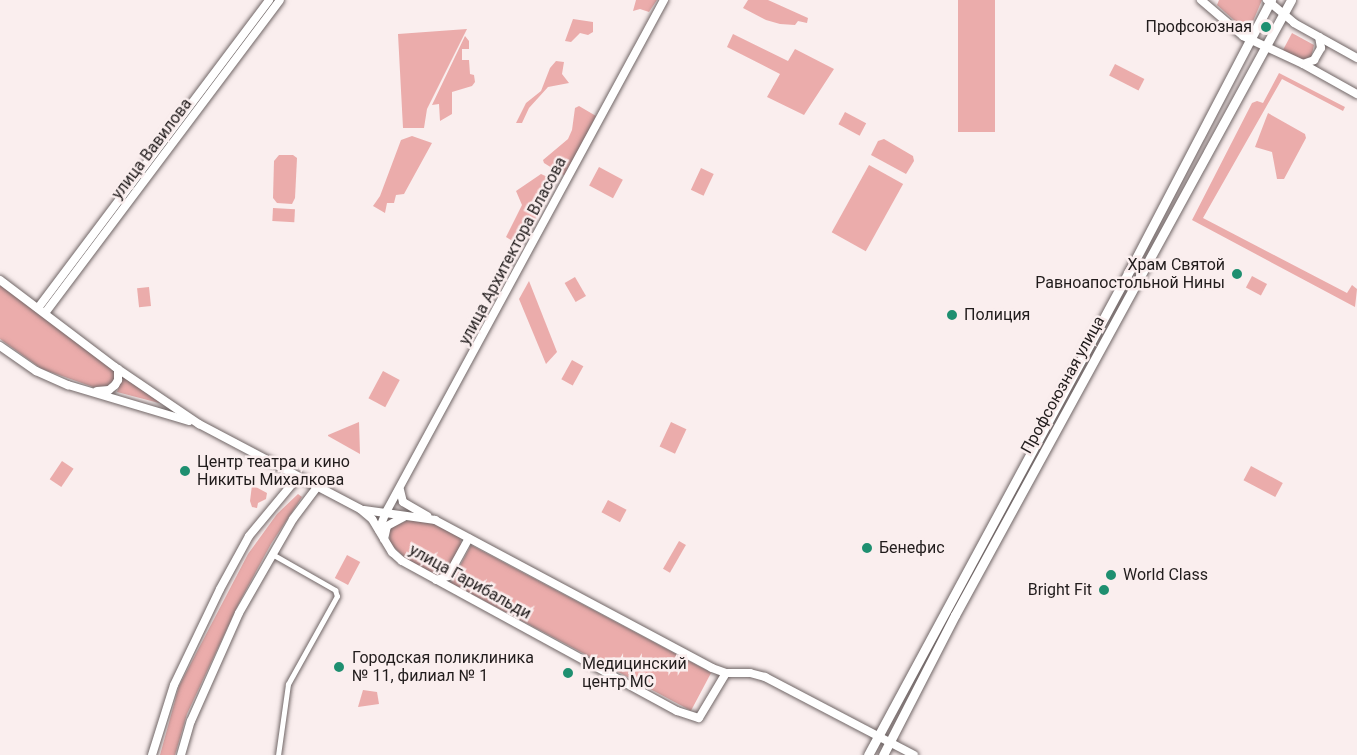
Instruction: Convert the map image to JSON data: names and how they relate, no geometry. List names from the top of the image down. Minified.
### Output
{"streets":{"main road":["Профсоюзная улица"],"street":["улица Вавилова","улица Архитектора Власова","улица Гарибальди"]},"crossings":[["улица Вавилова","улица Гарибальди"],["улица Архитектора Власова","улица Гарибальди"],["Профсоюзная улица","улица Гарибальди"]],"places":["Профсоюзная","Храм Святой Равноапостольной Нины","Полиция","Центр театра и кино Никиты Михалкова","Бенефис","World Class","Bright Fit","Городская поликлиника № 11, филиал № 1","Медицинский центр МС"]}
